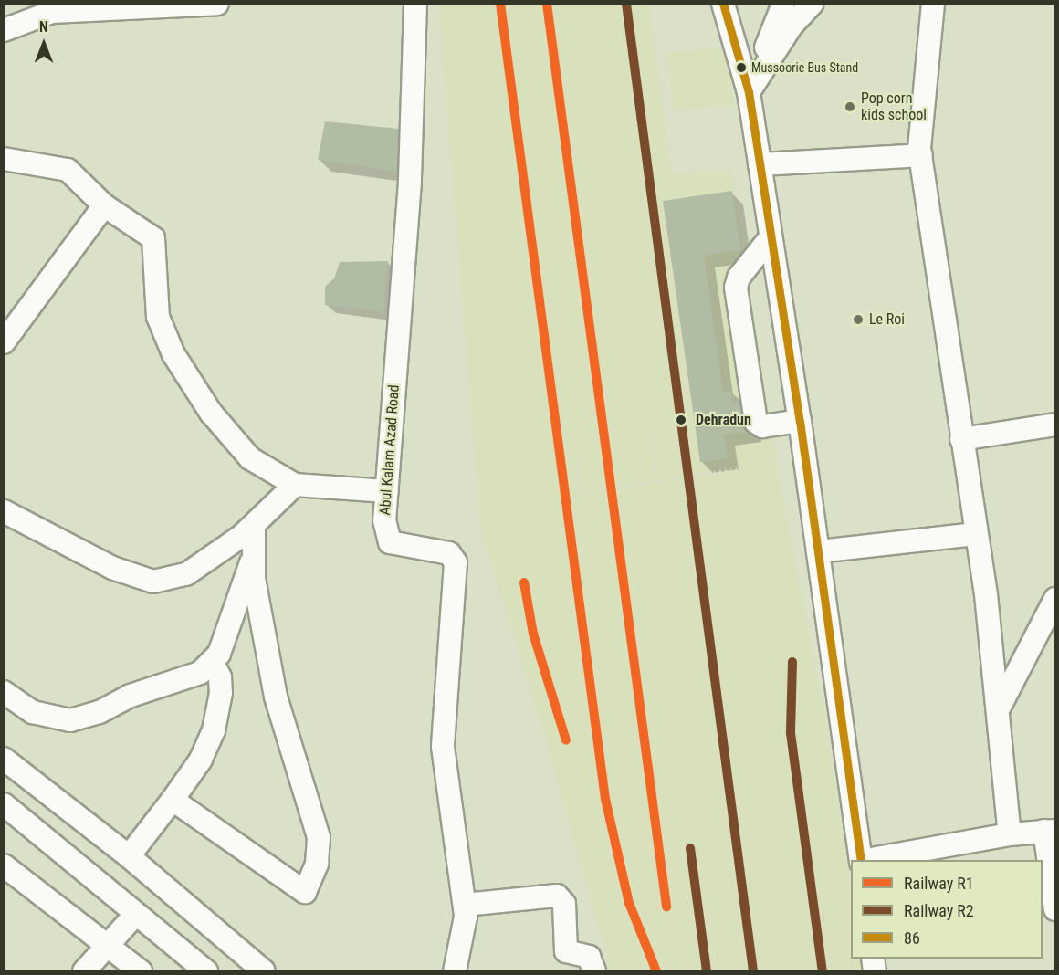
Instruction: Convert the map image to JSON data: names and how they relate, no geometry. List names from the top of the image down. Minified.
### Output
{"streets":{"street":["Abul Kalam Azad Road"]},"places":["Mussoorie Bus Stand","Pop corn kids school","Le Roi","Dehradun"],"lines":["rail line R1","rail line R2","transit line 86"],"legend":["Railway R1","Railway R2","86"],"north":"top"}
